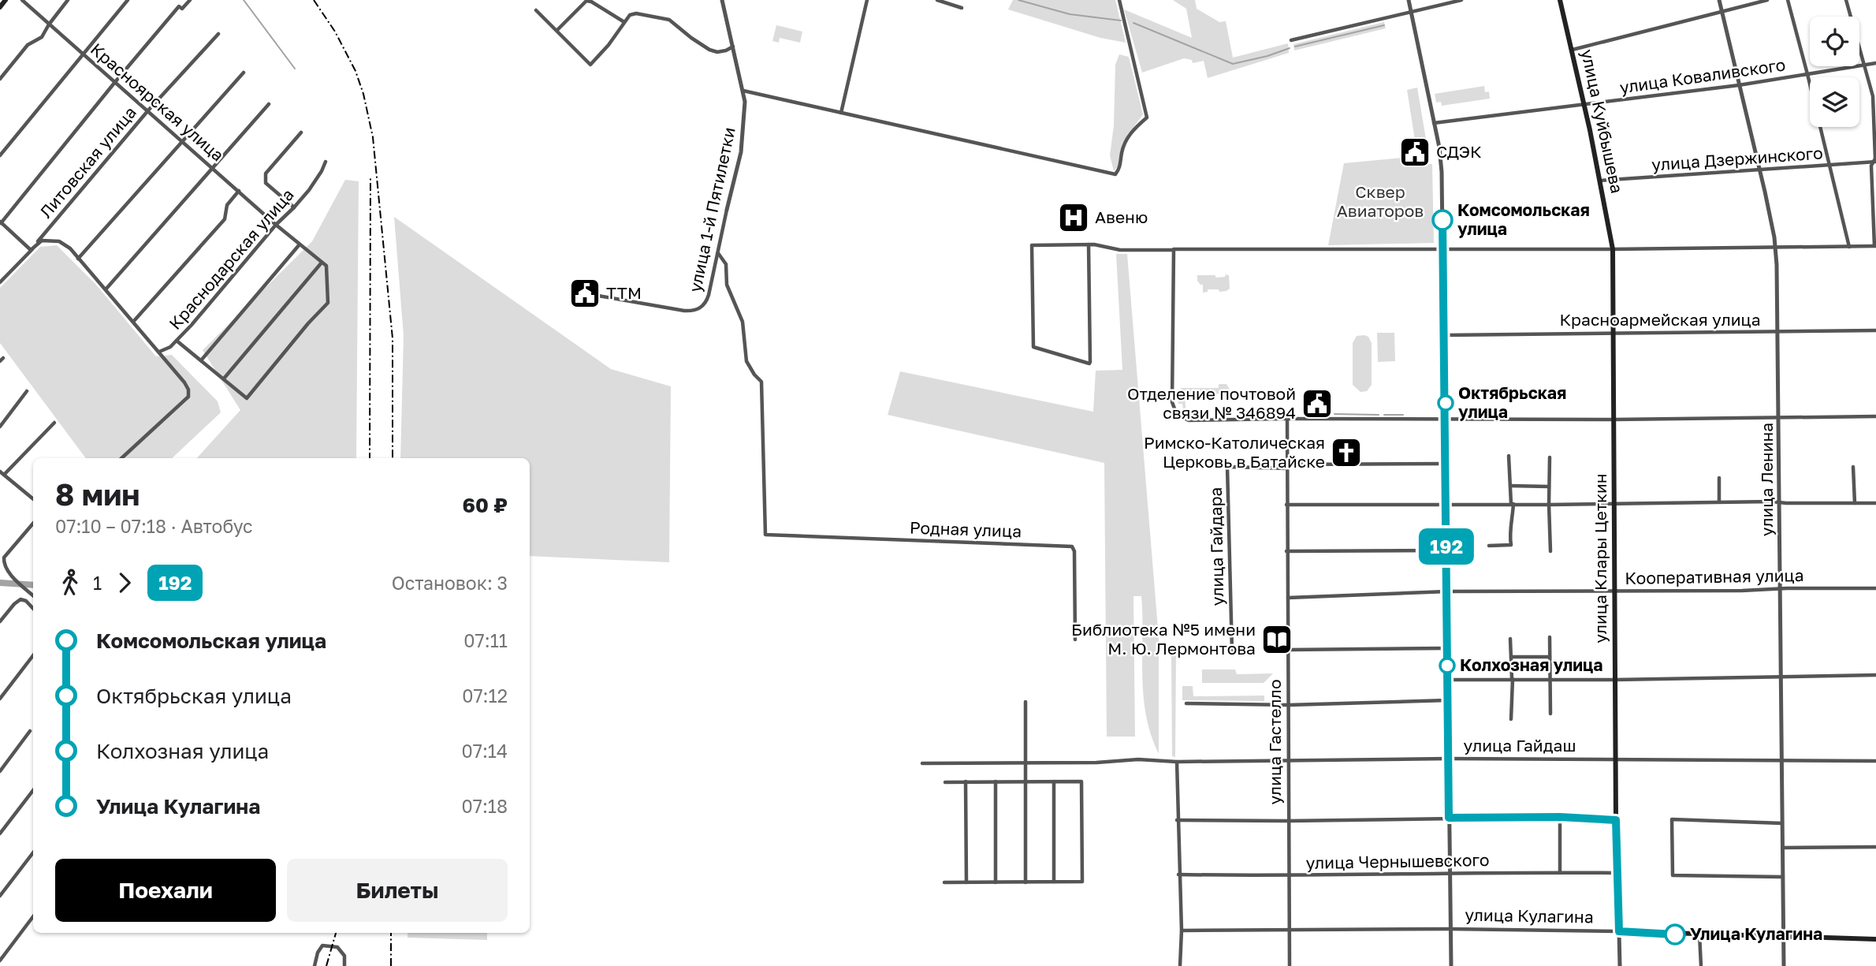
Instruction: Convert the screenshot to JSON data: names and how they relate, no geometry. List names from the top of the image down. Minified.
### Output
{"streets":{"main road":["улица Куйбышева","улица Клары Цеткин","улица Кулагина"],"street":["улица Коваливского","Красноярская улица","улица Дзержинского","Литовская улица","улица 1-й Пятилетки","Краснодарская улица","Красноармейская улица","улица Ленина","Родная улица","улица Гайдара","Кооперативная улица","улица Гастелло","улица Гайдаш","улица Чернышевского"]},"crossings":[["улица Коваливского","улица Куйбышева"],["улица Коваливского","улица Ленина"],["Красноярская улица","Литовская улица"],["Красноярская улица","Краснодарская улица"],["улица Куйбышева","улица Дзержинского"],["улица Куйбышева","улица Клары Цеткин"],["улица Дзержинского","улица Ленина"],["улица 1-й Пятилетки","Родная улица"],["Красноармейская улица","улица Ленина"],["Красноармейская улица","улица Клары Цеткин"],["улица Ленина","Кооперативная улица"],["улица Ленина","улица Гайдаш"],["улица Ленина","улица Кулагина"],["улица Гайдара","улица Гастелло"],["улица Клары Цеткин","Кооперативная улица"],["улица Клары Цеткин","улица Гайдаш"],["улица Клары Цеткин","улица Чернышевского"],["улица Клары Цеткин","улица Кулагина"],["Кооперативная улица","улица Гастелло"],["улица Гастелло","улица Гайдаш"],["улица Гастелло","улица Чернышевского"],["улица Гастелло","улица Кулагина"]],"parks":["Сквер Авиаторов"],"places":{"public building":["СДЭК","ТТМ","Отделение почтовой связи № 346894"],"hospital":["Авеню"],"other":["Комсомольская улица","Октябрьская улица","Колхозная улица","Улица Кулагина"],"church":["Римско-Католическая Церковь в Батайске"],"library":["Библиотека №5 имени М. Ю. Лермонтова"]},"lines":["bus line 192"],"page":{"on_map":"192","heading":["8 мин","07:10 – 07:18 · Автобус","60 ₽"],"legs":["1","192","Остановок: 3"],"list":[{"name":"Комсомольская улица","value":"07:11"},{"name":"Октябрьская улица","value":"07:12"},{"name":"Колхозная улица","value":"07:14"},{"name":"Улица Кулагина","value":"07:18"}],"buttons":["Поехали","Билеты"]}}
